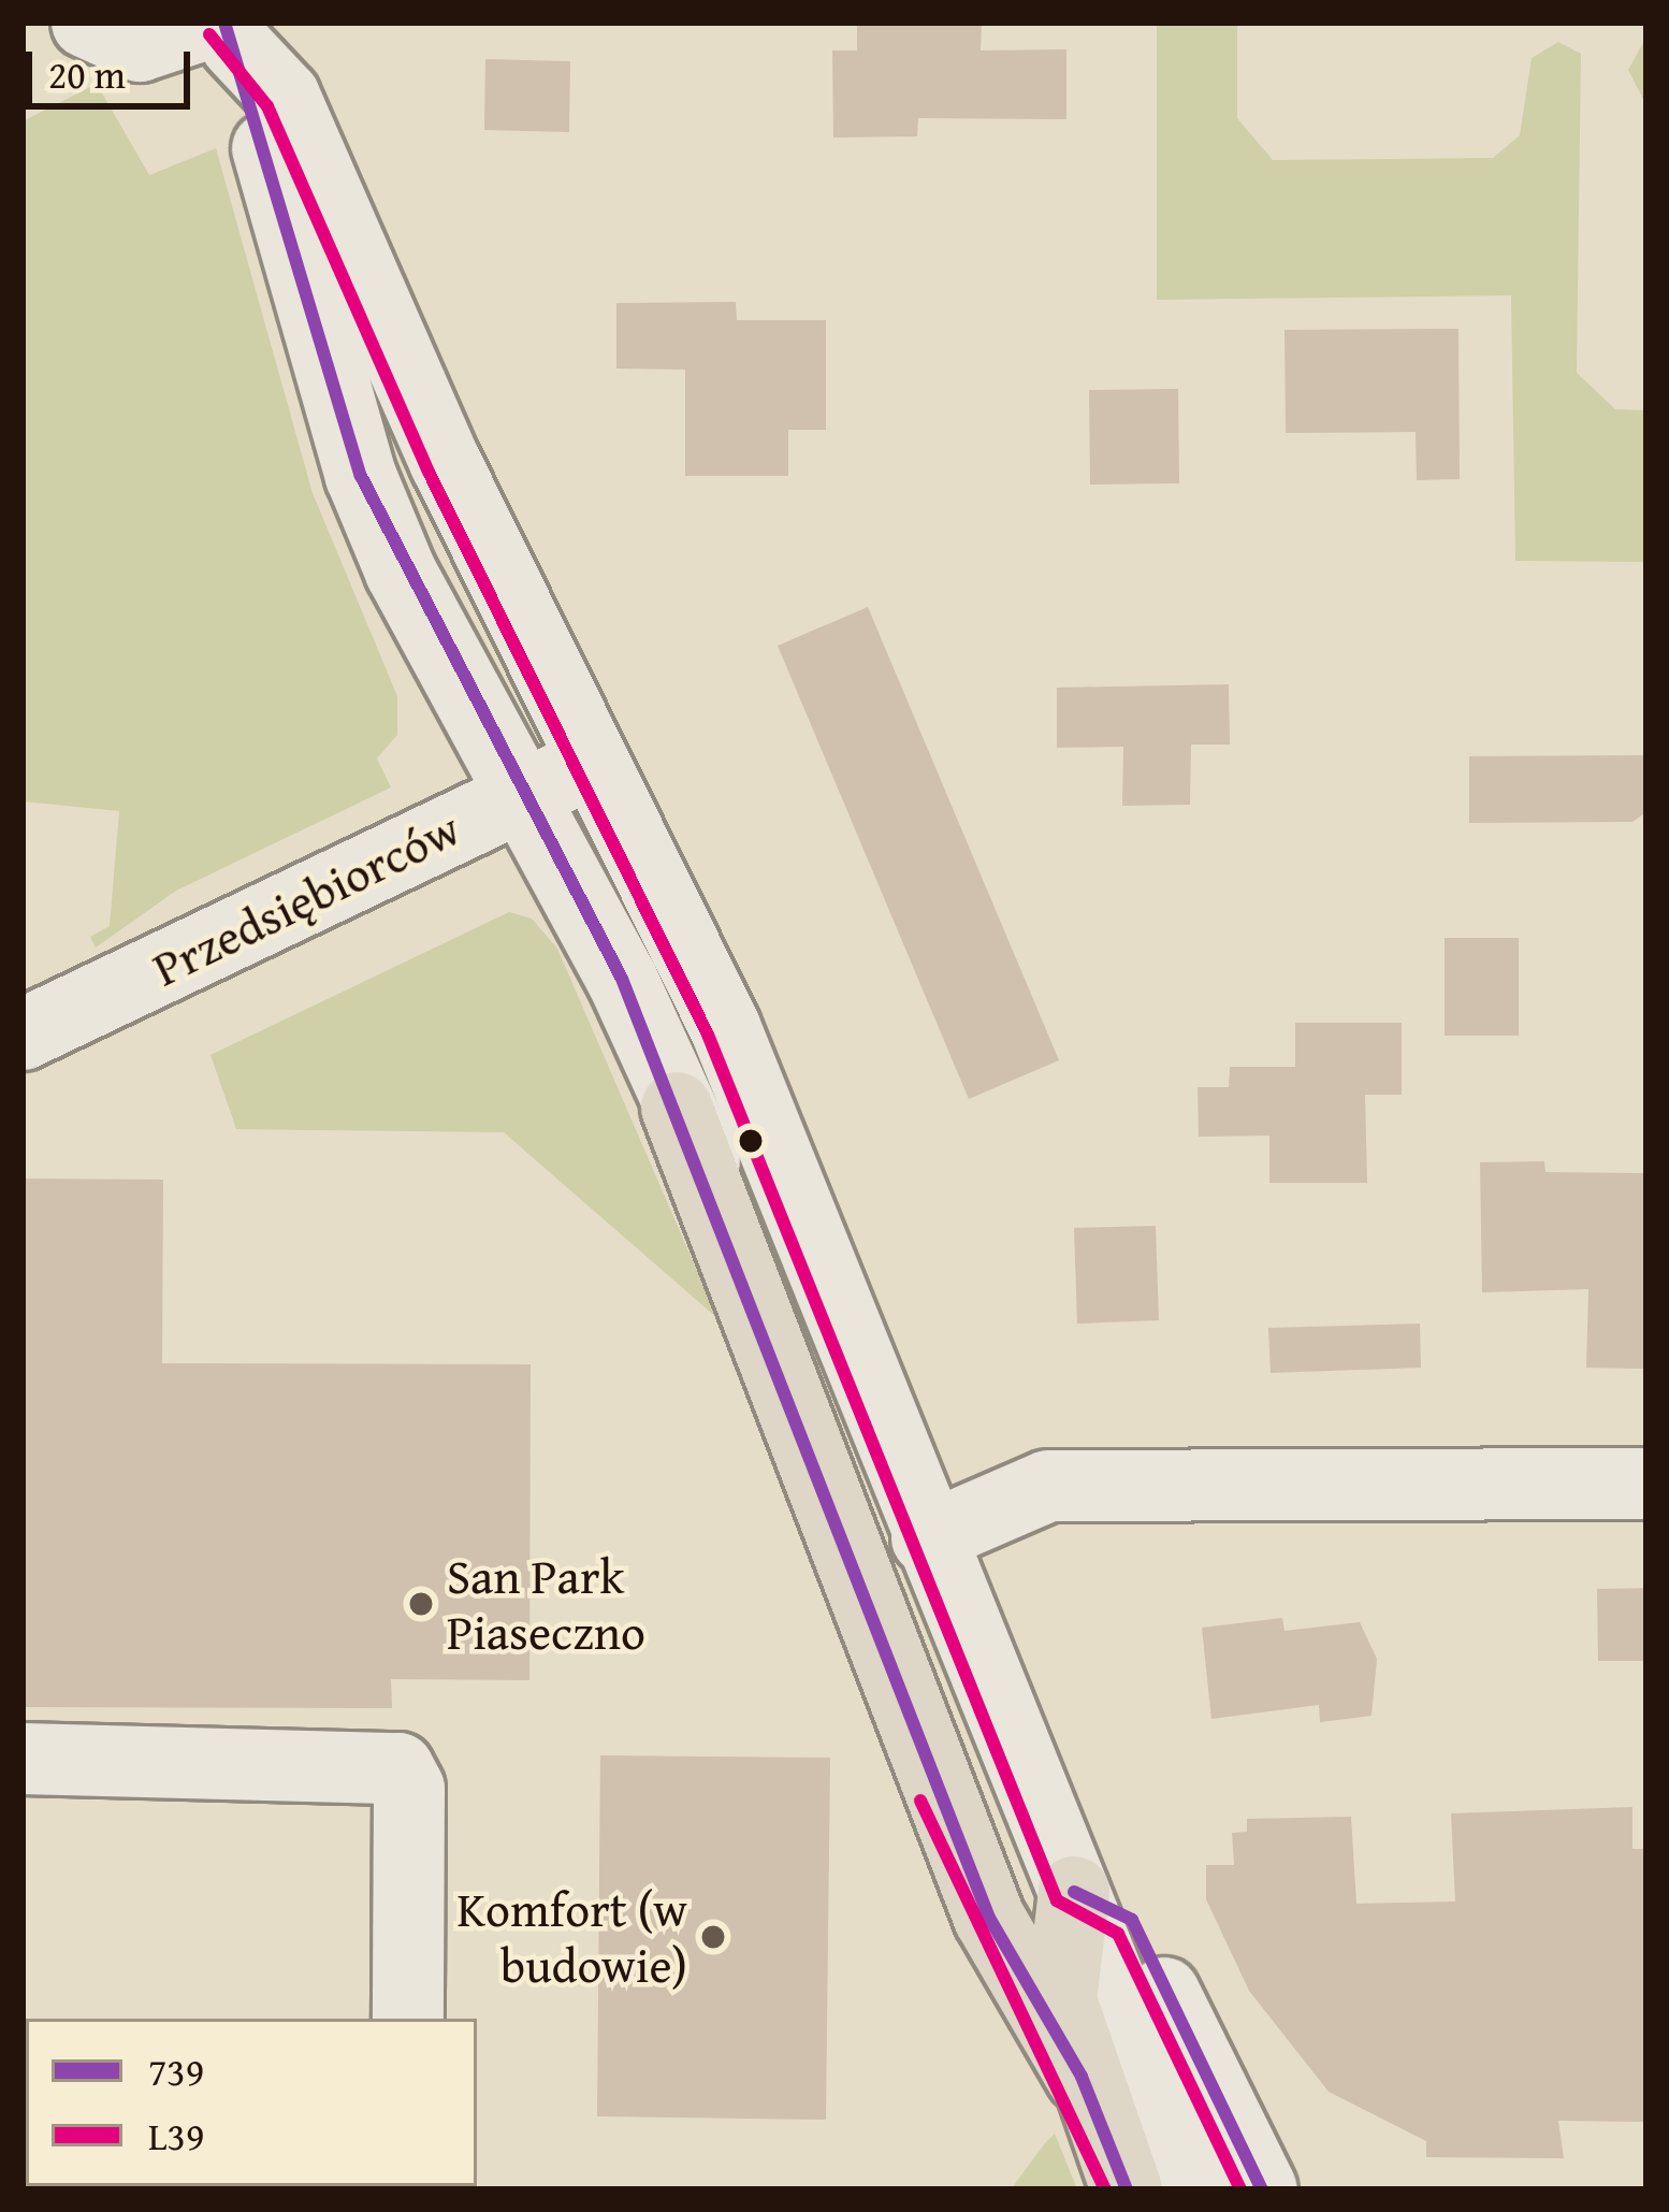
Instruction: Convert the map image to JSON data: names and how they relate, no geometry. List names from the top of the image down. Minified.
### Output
{"streets":{"street":["Przedsiębiorców"]},"places":["San Park Piaseczno","Komfort (w budowie)"],"lines":["transit line 739","transit line L39"],"legend":["739","L39"],"scale_bar":"20 m"}
